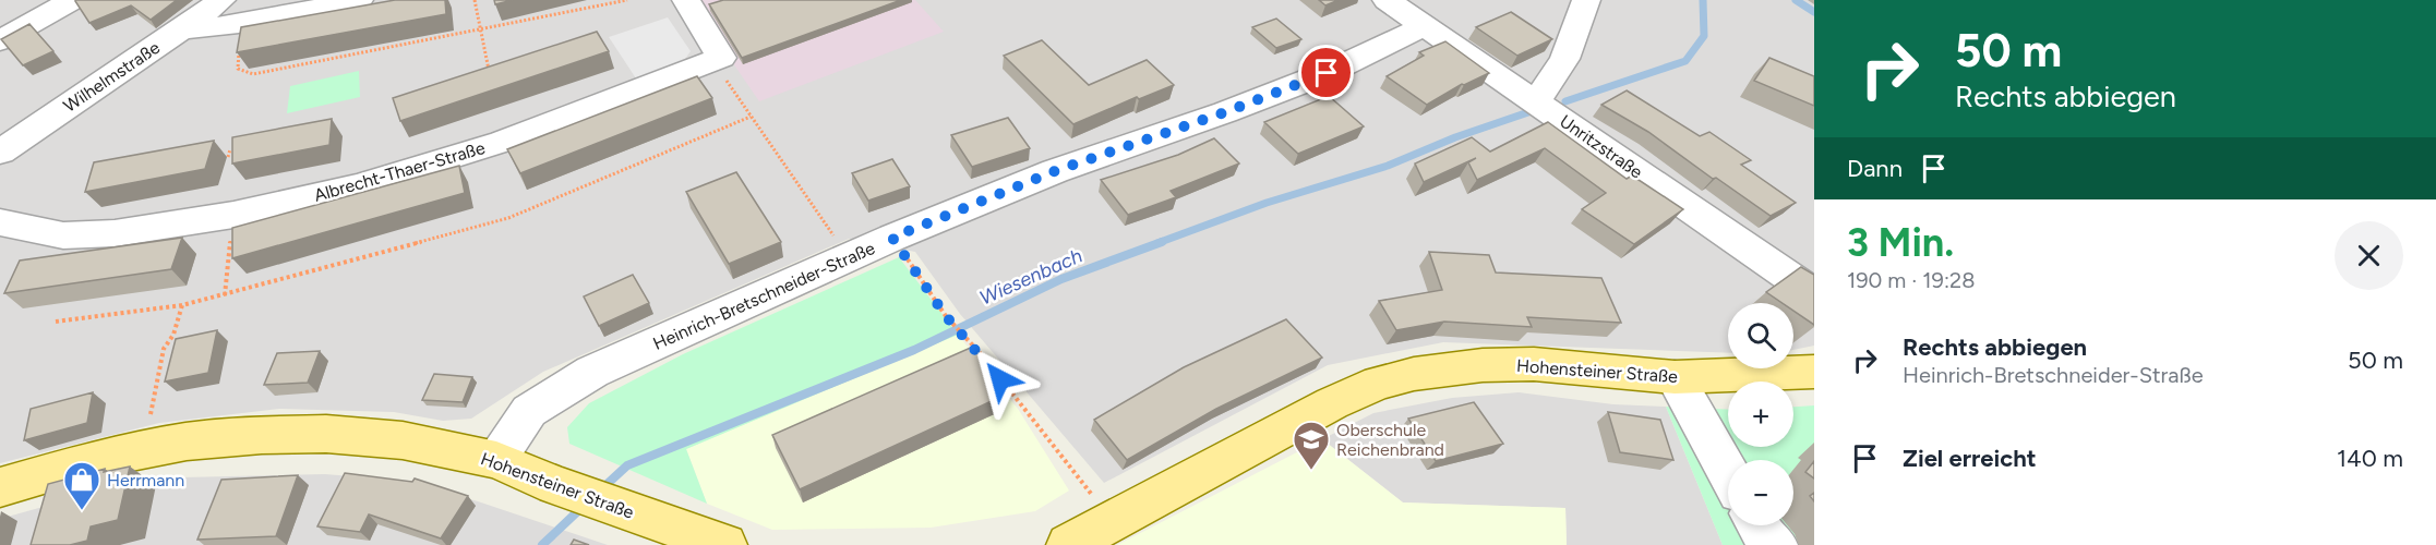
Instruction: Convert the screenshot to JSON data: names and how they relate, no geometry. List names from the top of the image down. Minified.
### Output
{"streets":{"main road":["Hohensteiner Straße"],"street":["Wilhelmstraße","Unritzstraße","Albrecht-Thaer-Straße","Heinrich-Bretschneider-Straße"]},"crossings":[["Unritzstraße","Heinrich-Bretschneider-Straße"],["Heinrich-Bretschneider-Straße","Hohensteiner Straße"]],"water":["Wiesenbach"],"places":{"school or university":["Oberschule Reichenbrand"],"shop":["Herrmann"]},"page":{"turn":["50 m","Rechts abbiegen"],"then":"Dann","heading":["3 Min.","190 m · 19:28"],"map_buttons":["+","−"],"list":[{"name":"Rechts abbiegen","note":"Heinrich-Bretschneider-Straße","value":"50 m"},{"name":"Ziel erreicht","value":"140 m"}]}}
